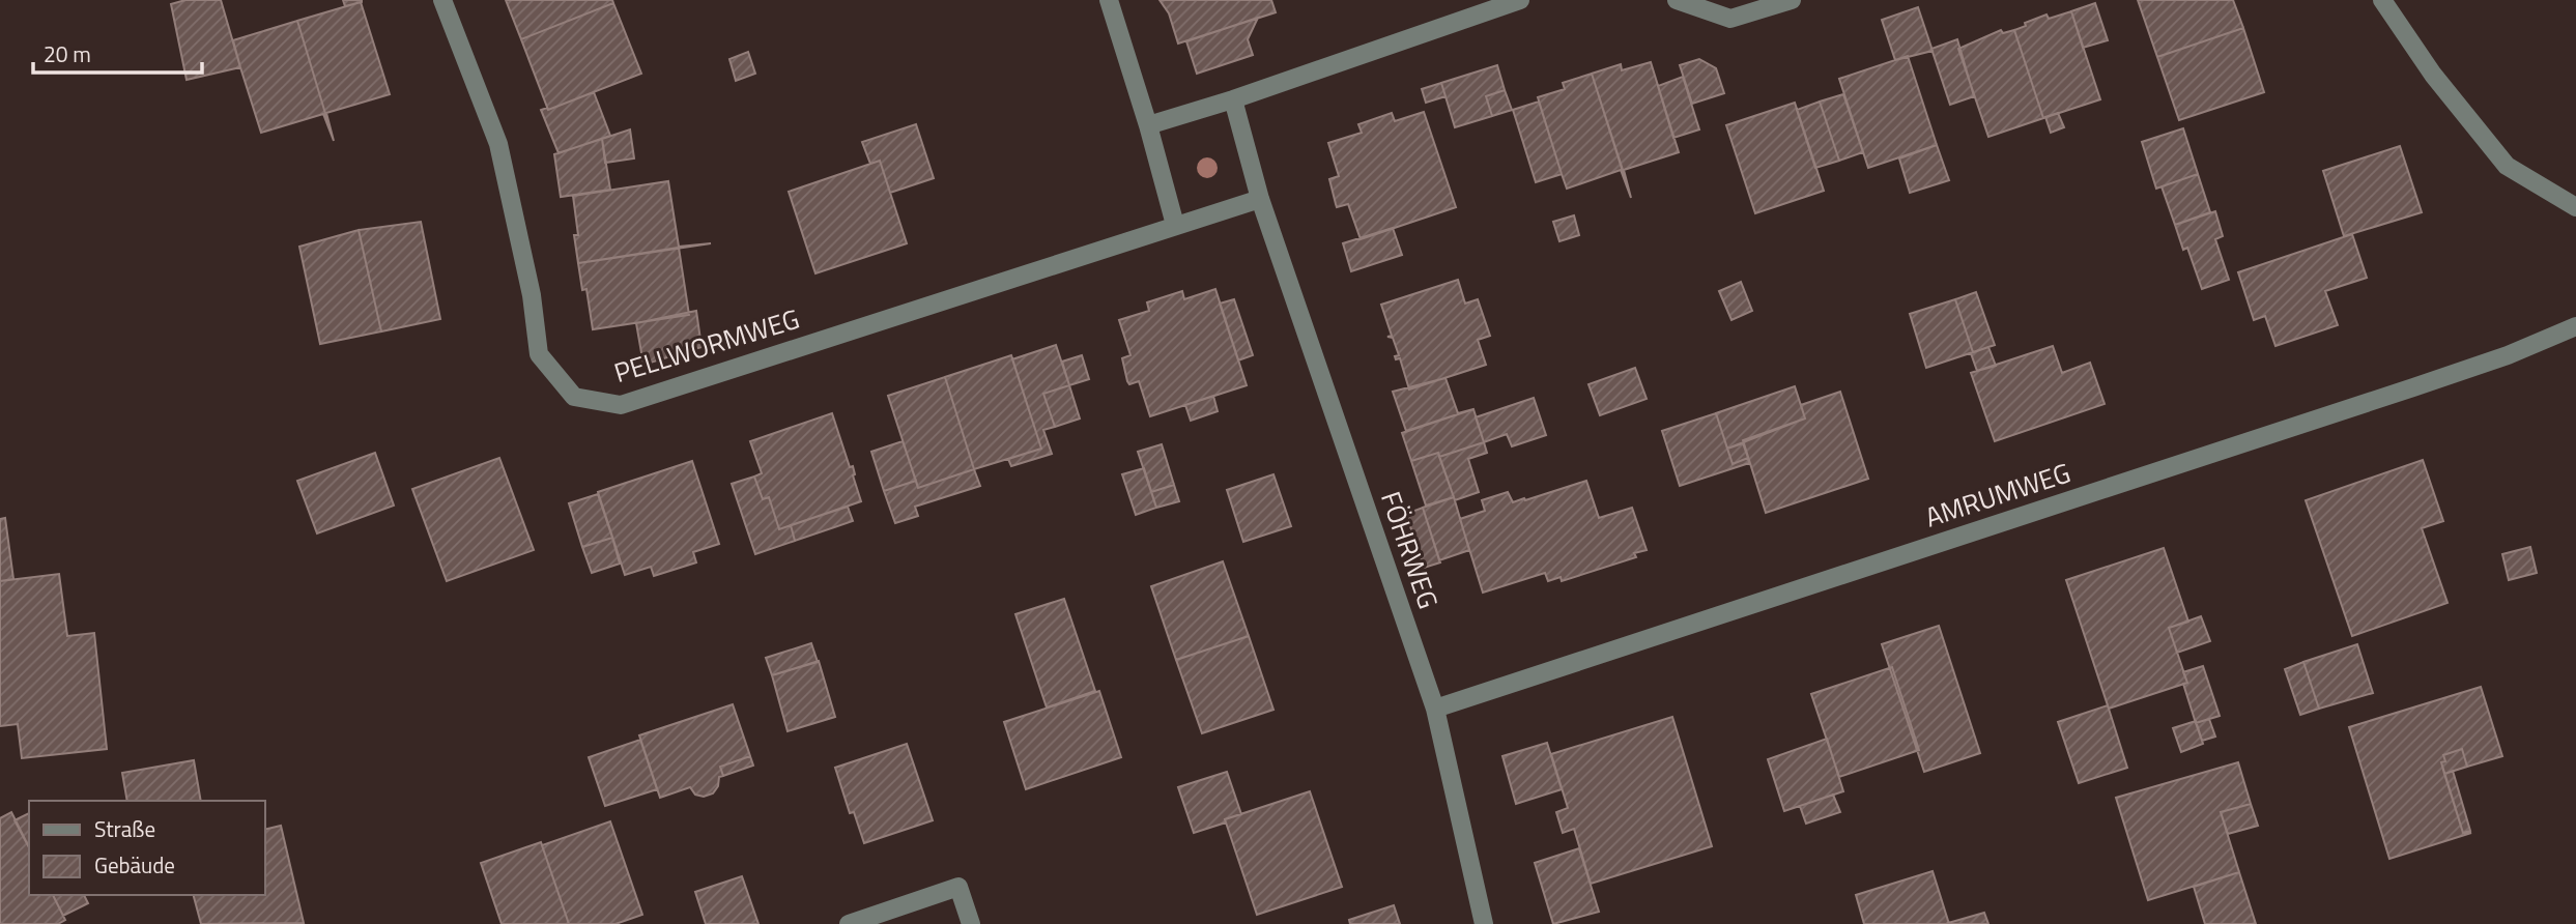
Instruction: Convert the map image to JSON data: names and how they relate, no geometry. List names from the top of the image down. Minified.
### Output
{"streets":{"street":["PELLWORMWEG","AMRUMWEG","FÖHRWEG"]},"crossings":[["PELLWORMWEG","FÖHRWEG"],["AMRUMWEG","FÖHRWEG"]],"legend":["Straße","Gebäude"],"scale_bar":"20 m"}
